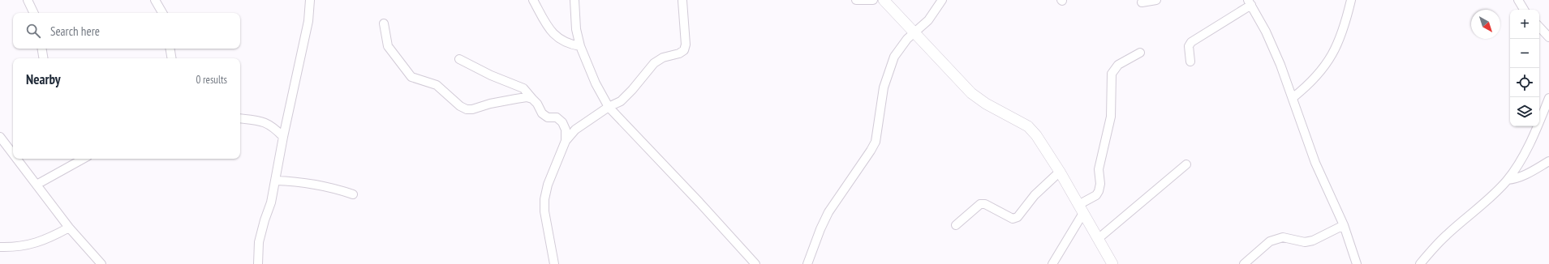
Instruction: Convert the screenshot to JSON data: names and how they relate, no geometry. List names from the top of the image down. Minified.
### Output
{"north":"bottom right","page":{"map_buttons":["+","−"],"search":"Search here","heading":["Nearby","0 results"]}}
